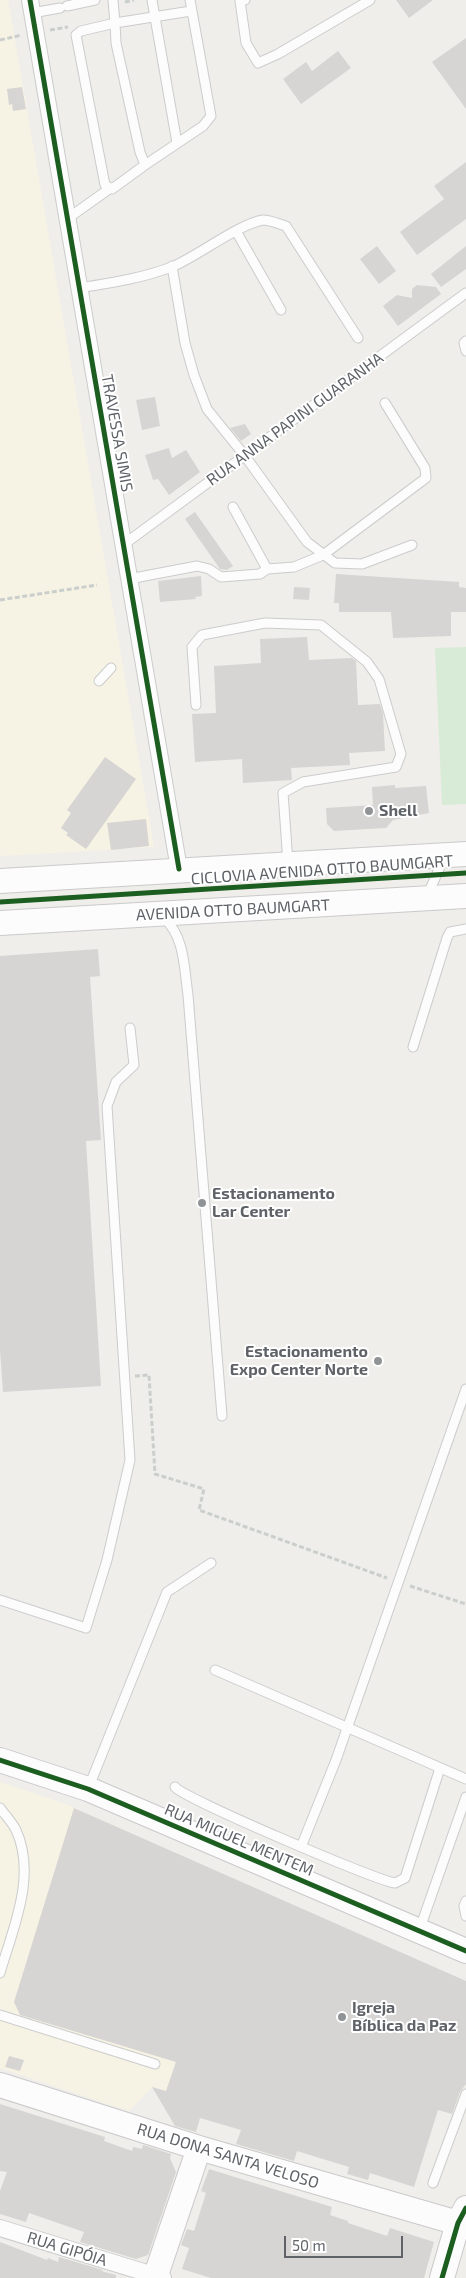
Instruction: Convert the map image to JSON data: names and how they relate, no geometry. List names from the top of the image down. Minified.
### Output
{"streets":{"street":["TRAVESSA SIMIS","AVENIDA OTTO BAUMGART","RUA MIGUEL MENTEM","RUA DONA SANTA VELOSO","RUA GIPÓIA"],"lane":["RUA ANNA PAPINI GUARANHA"],"cycle path":["CICLOVIA AVENIDA OTTO BAUMGART"]},"crossings":[["RUA ANNA PAPINI GUARANHA","TRAVESSA SIMIS"]],"places":["Shell","Estacionamento Lar Center","Estacionamento Expo Center Norte","Igreja Bíblica da Paz"],"scale_bar":"50 m"}
